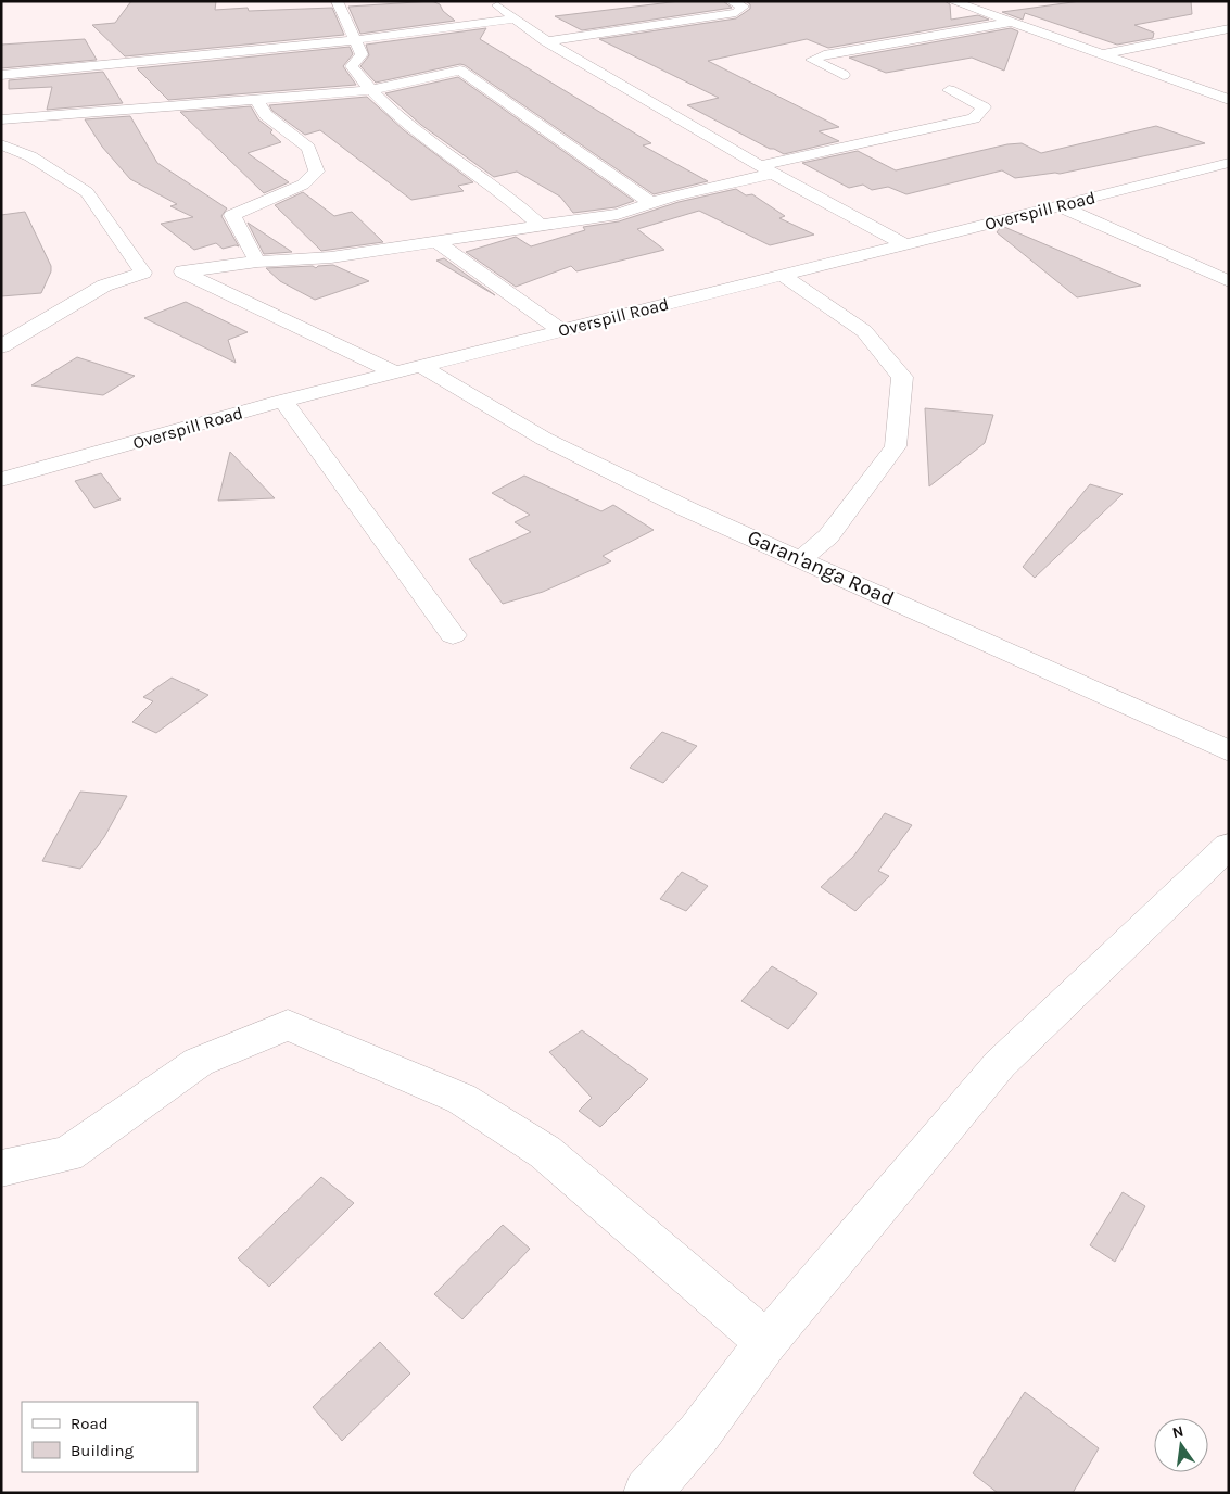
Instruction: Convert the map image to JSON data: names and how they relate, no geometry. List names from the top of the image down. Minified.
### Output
{"streets":{"street":["Overspill Road","Garan'anga Road"]},"crossings":[["Overspill Road","Garan'anga Road"]],"legend":["Road","Building"],"north":"top"}
